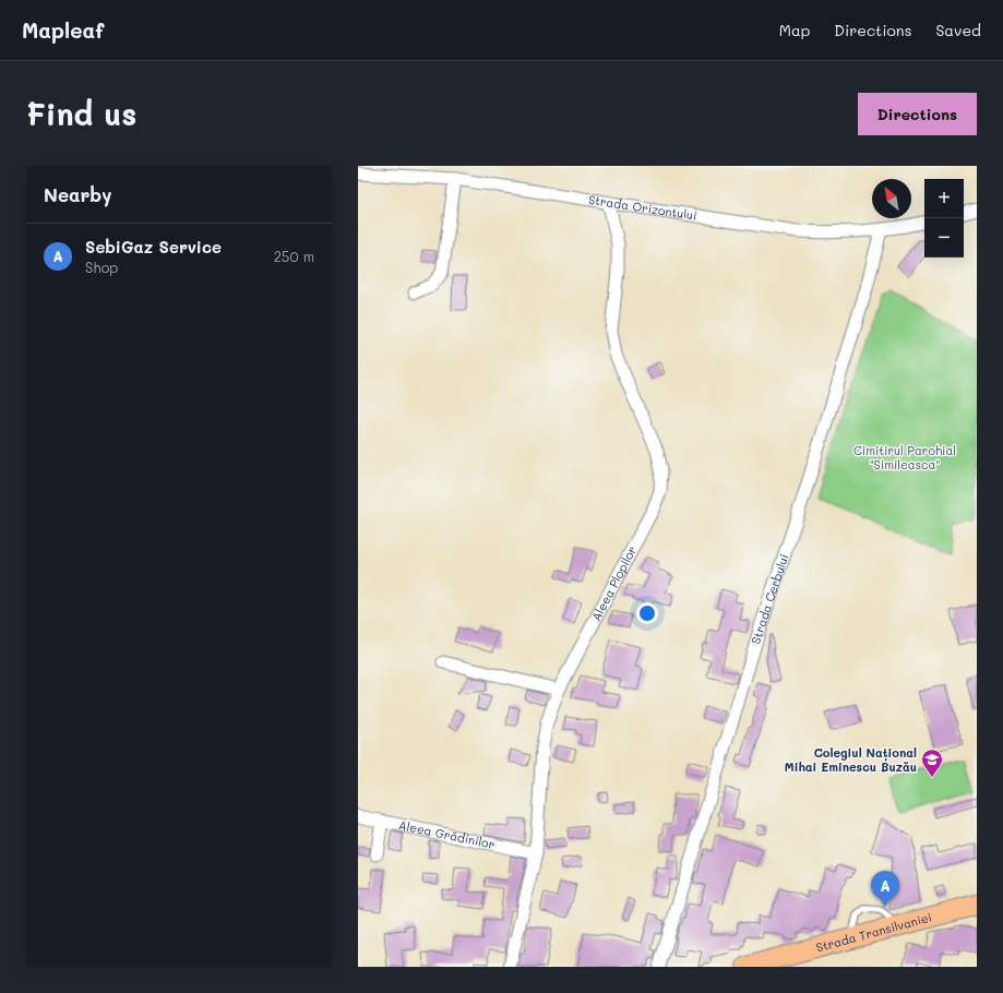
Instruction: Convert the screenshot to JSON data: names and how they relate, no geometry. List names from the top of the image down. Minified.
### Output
{"streets":{"main road":["Strada Transilvaniei"],"street":["Strada Orizontului","Aleea Plopilor","Strada Cerbului","Aleea Grădinilor"]},"crossings":[["Strada Orizontului","Aleea Plopilor"],["Strada Orizontului","Strada Cerbului"],["Aleea Plopilor","Aleea Grădinilor"]],"parks":["Cimitirul Parohial \"Simileasca\""],"places":{"school or university":["Colegiul Național Mihai Eminescu Buzău"]},"north":"top left","page":{"header":"Mapleaf","nav":["Map","Directions","Saved"],"buttons":"Directions","title":"Find us","heading":"Nearby","map_buttons":["+","−"],"list":[{"mark":"A","name":"SebiGaz Service","note":"Shop","value":"250 m"}],"pins":"A"}}
